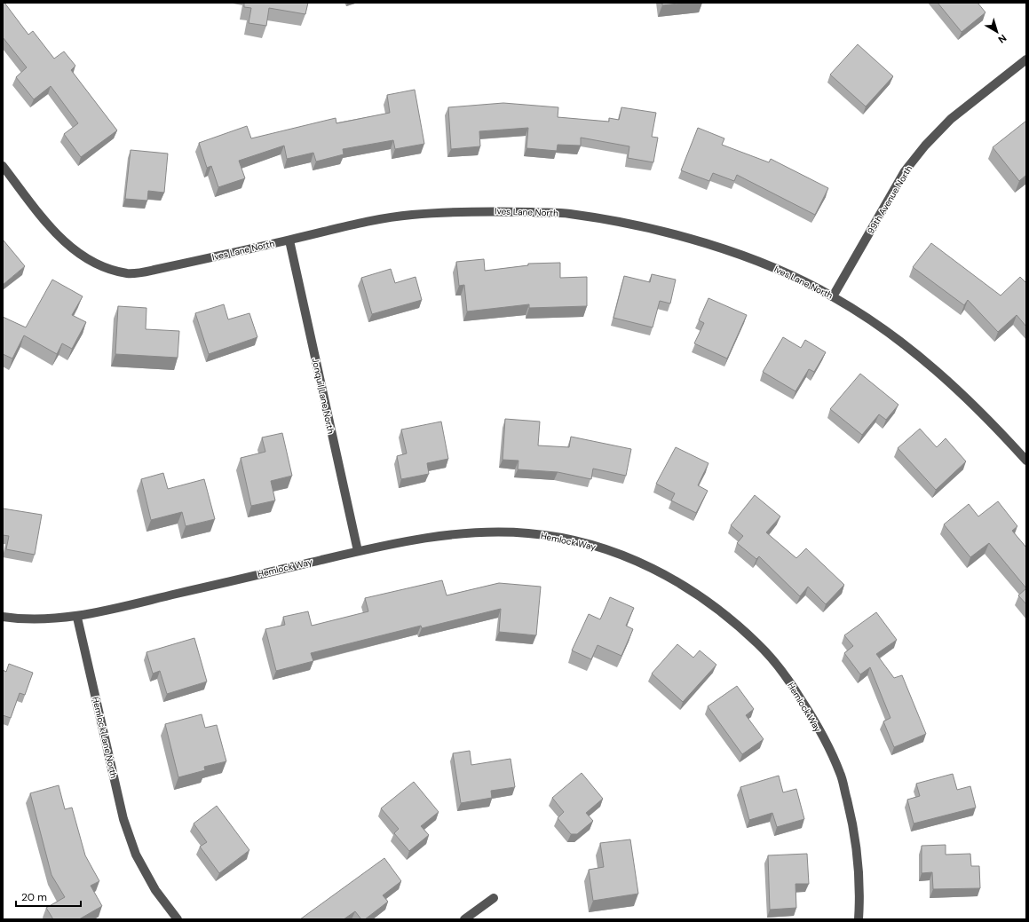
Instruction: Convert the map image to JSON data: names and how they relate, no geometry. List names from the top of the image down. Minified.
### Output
{"streets":{"street":["99th Avenue North","Ives Lane North","Jonquil Lane North","Hemlock Way","Hemlock Lane North"]},"crossings":[["99th Avenue North","Ives Lane North"],["Ives Lane North","Jonquil Lane North"],["Jonquil Lane North","Hemlock Way"],["Hemlock Way","Hemlock Lane North"]],"scale_bar":"20 m","north":"bottom right"}
